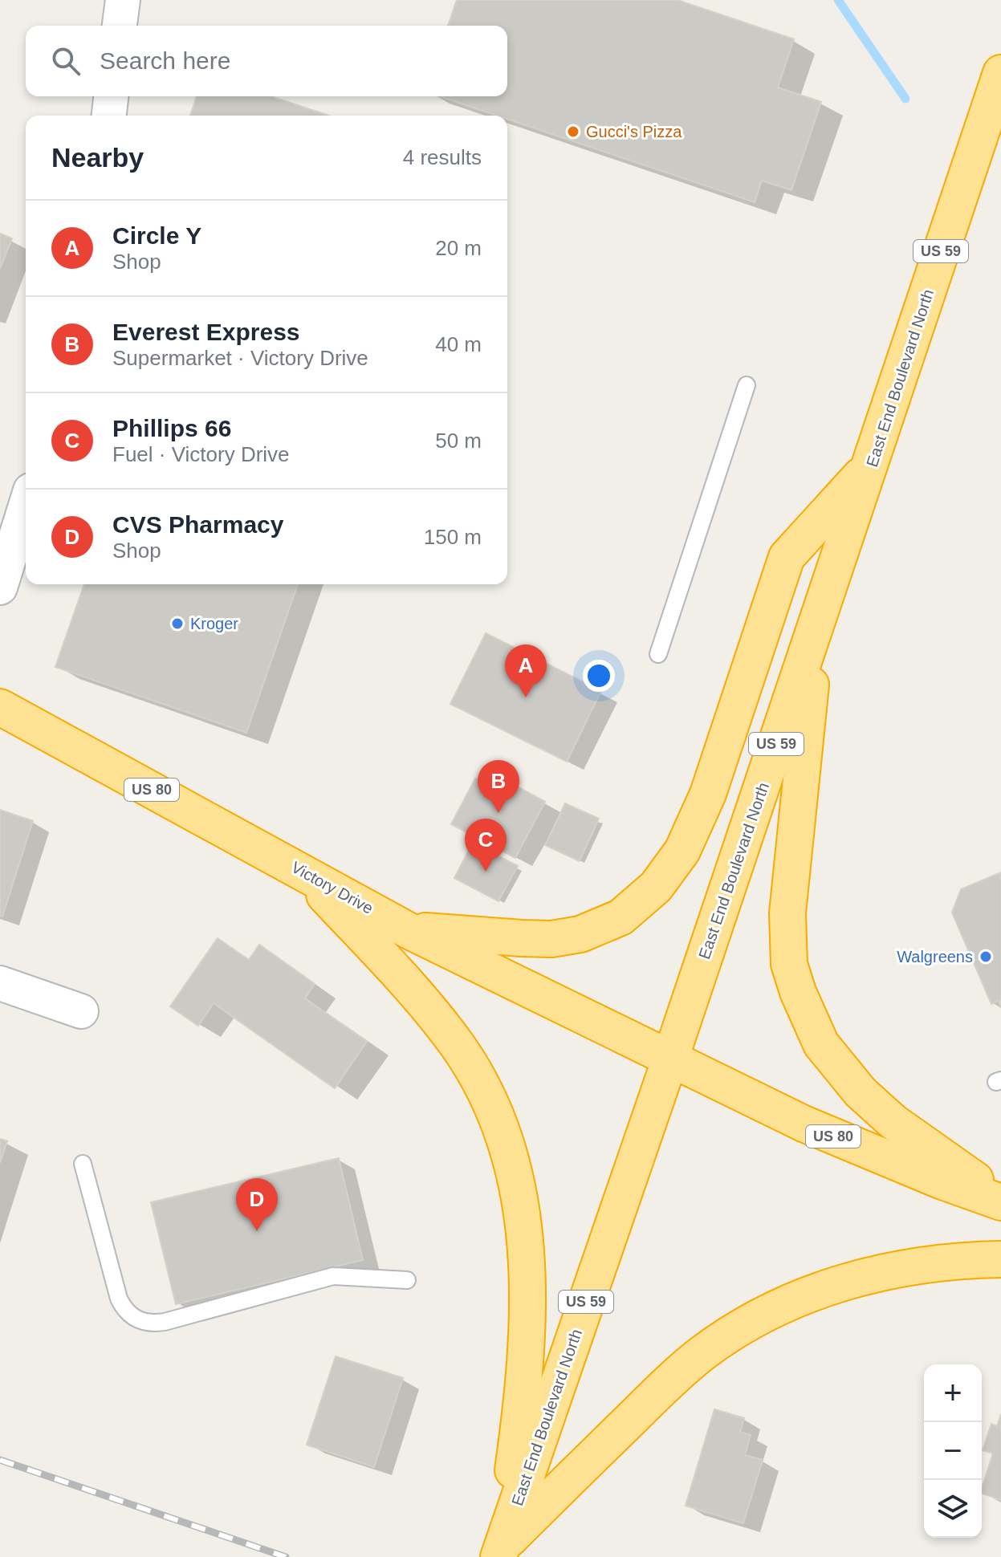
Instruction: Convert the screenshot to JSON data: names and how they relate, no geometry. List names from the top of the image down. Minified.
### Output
{"streets":{"highway":["US 59","East End Boulevard North","US 80","Victory Drive"]},"crossings":[["East End Boulevard North","US 80"],["East End Boulevard North","Victory Drive"],["US 80","Victory Drive"]],"places":["Gucci's Pizza","Kroger","Walgreens"],"page":{"search":"Search here","heading":["Nearby","4 results"],"list":[{"mark":"A","name":"Circle Y","note":"Shop","value":"20 m"},{"mark":"B","name":"Everest Express","note":"Supermarket · Victory Drive","value":"40 m"},{"mark":"C","name":"Phillips 66","note":"Fuel · Victory Drive","value":"50 m"},{"mark":"D","name":"CVS Pharmacy","note":"Shop","value":"150 m"}],"pins":["A","B","C","D"],"map_buttons":["+","−"]}}
